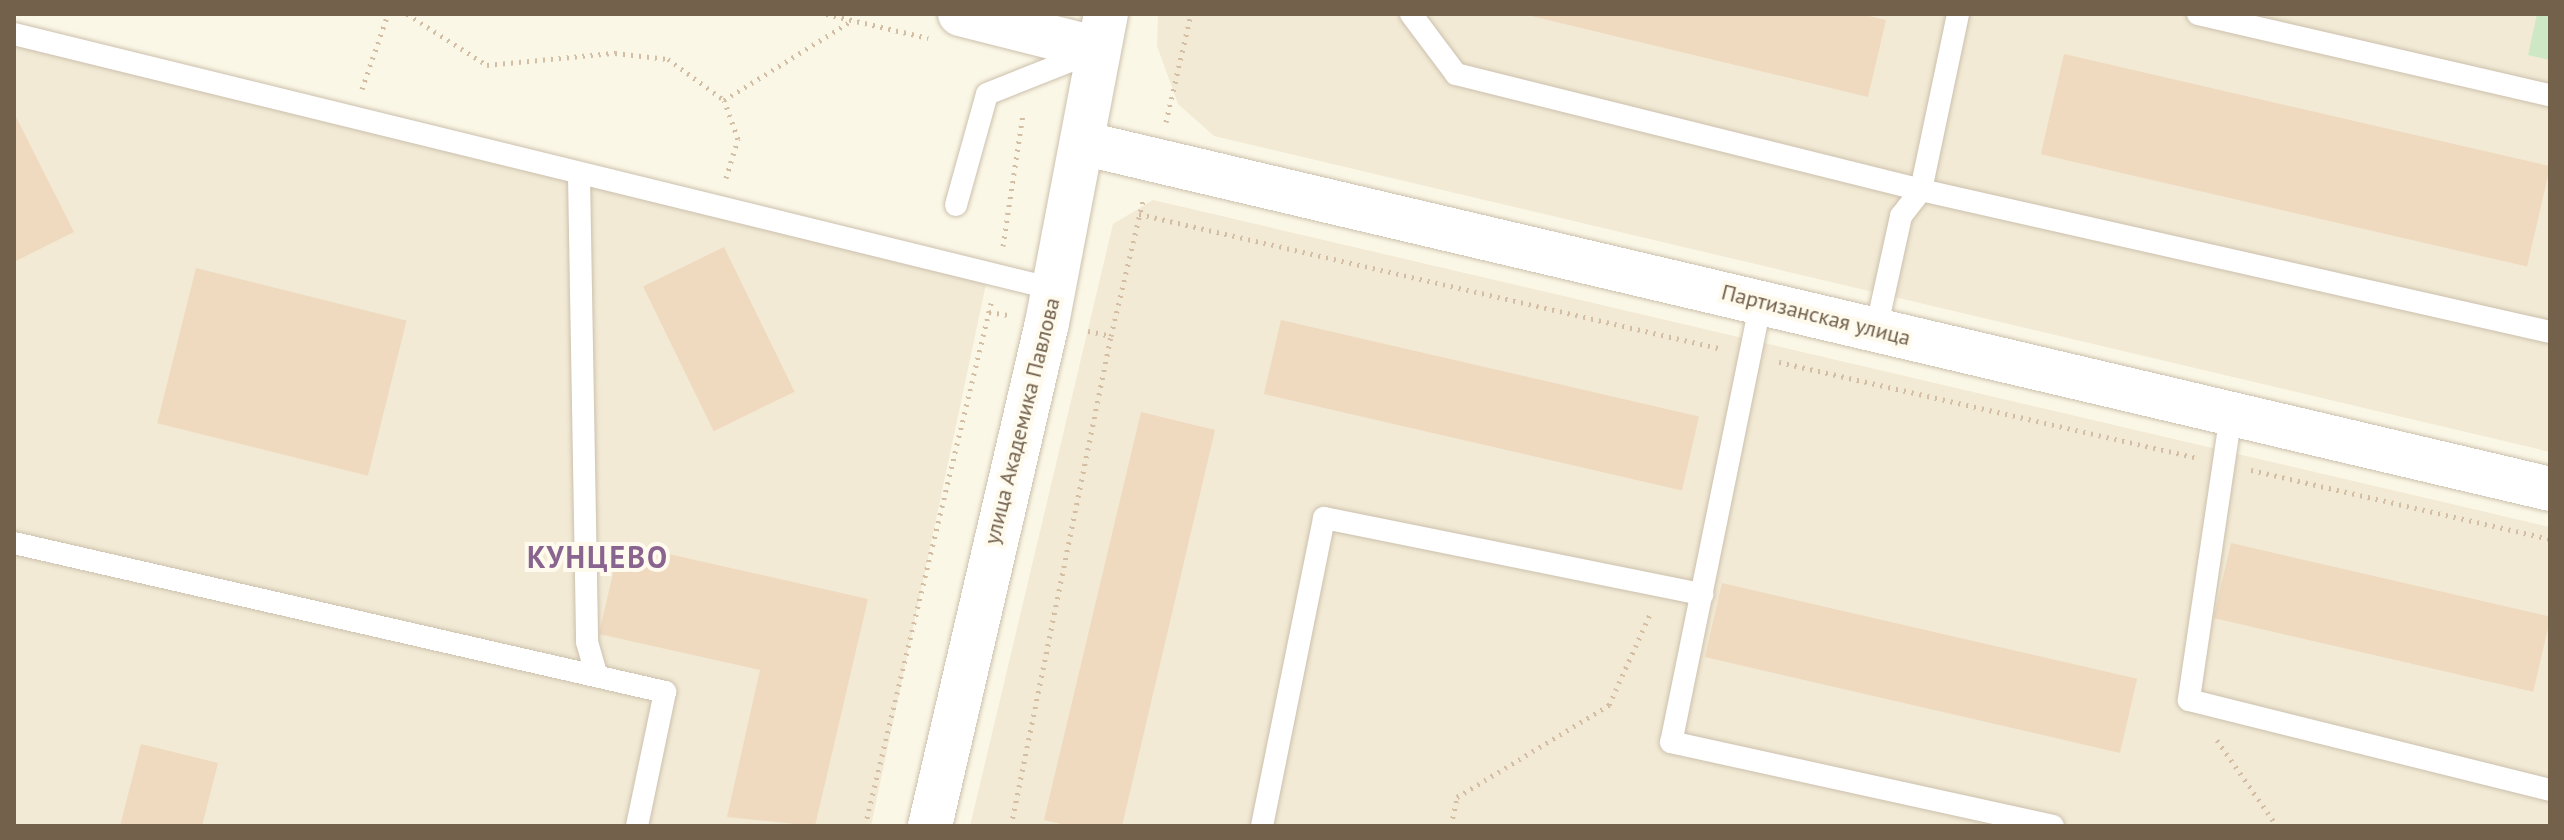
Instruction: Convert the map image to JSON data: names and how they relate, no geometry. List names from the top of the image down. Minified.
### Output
{"streets":{"street":["Партизанская улица","улица Академика Павлова"]},"crossings":[["Партизанская улица","улица Академика Павлова"]],"districts":["КУНЦЕВО"]}
